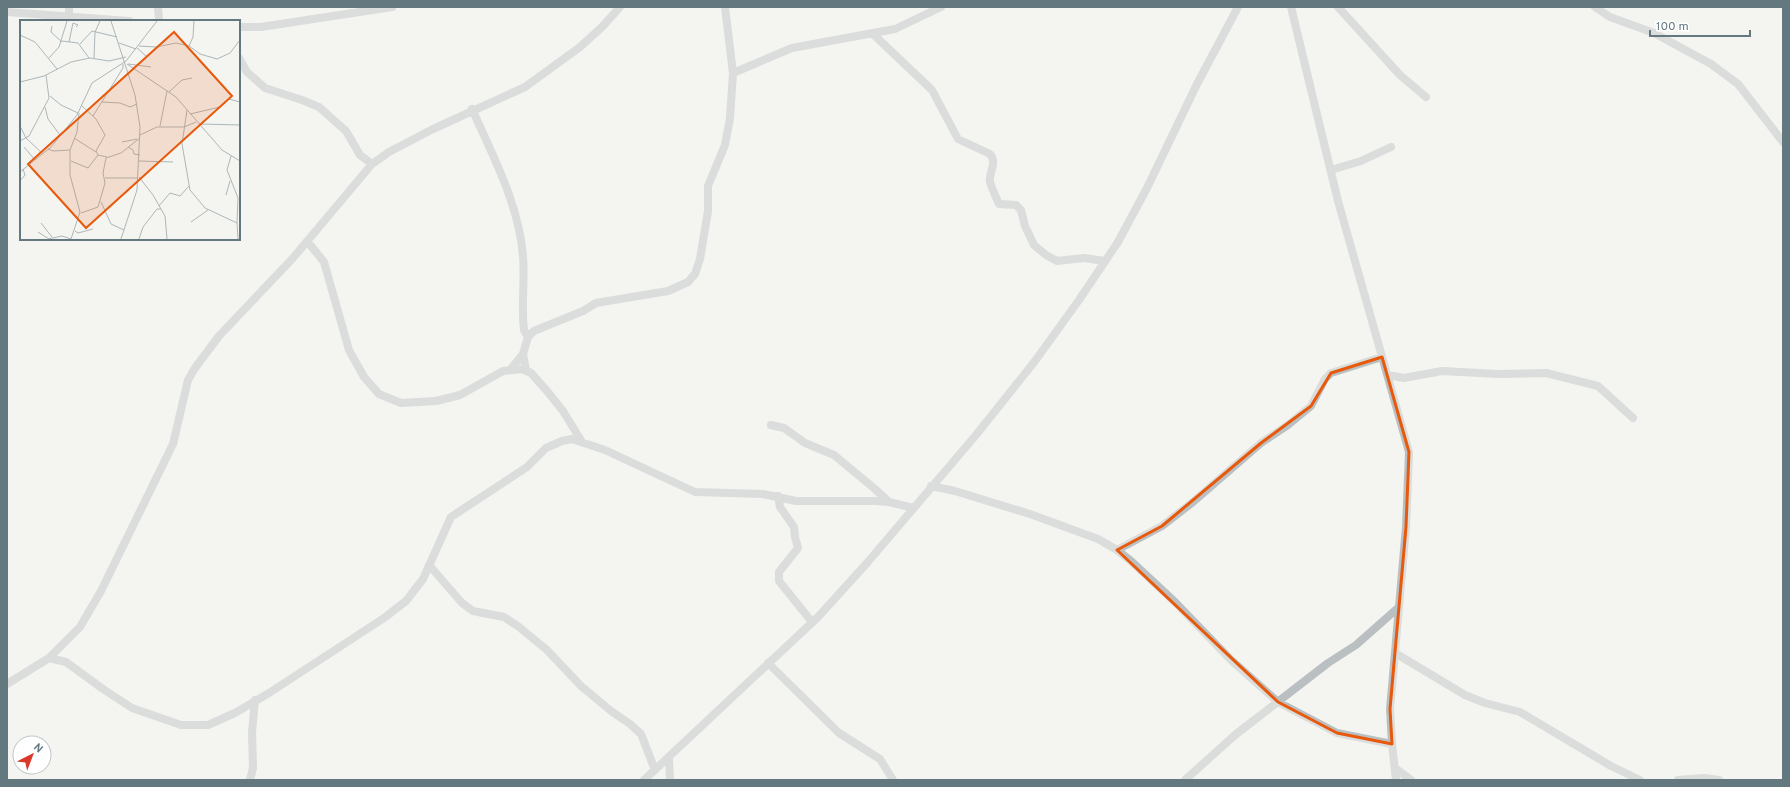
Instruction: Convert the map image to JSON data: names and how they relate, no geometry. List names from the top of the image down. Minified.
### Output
{"scale_bar":"100 m","north":"top right"}
